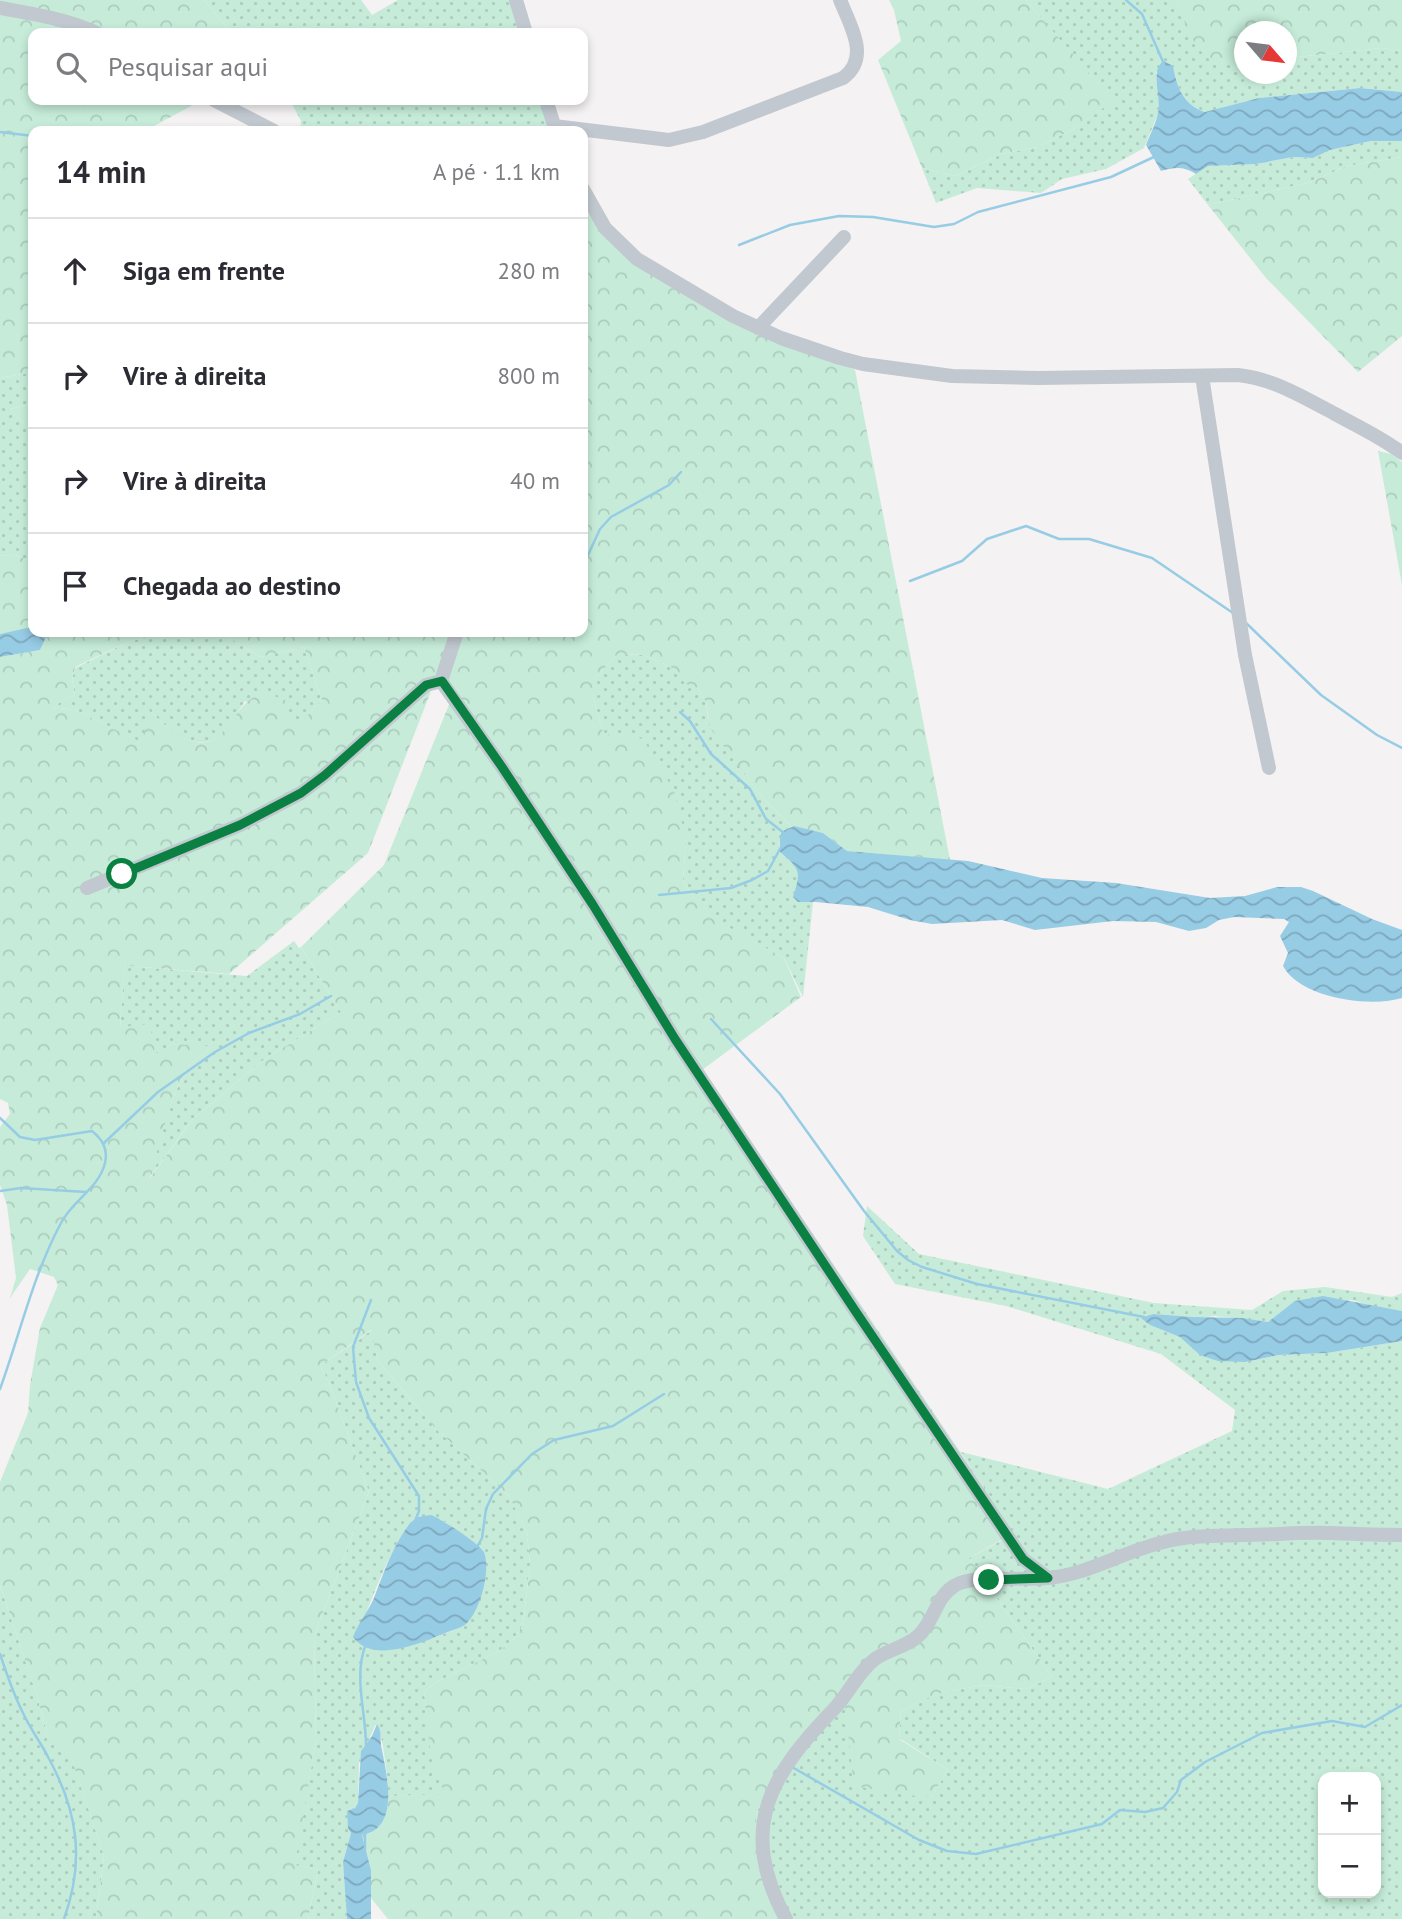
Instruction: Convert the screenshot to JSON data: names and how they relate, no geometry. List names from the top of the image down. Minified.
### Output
{"north":"bottom right","page":{"search":"Pesquisar aqui","heading":["14 min","A pé · 1.1 km"],"list":[["Siga em frente","280 m"],["Vire à direita","800 m"],["Vire à direita","40 m"],"Chegada ao destino"],"map_buttons":["+","−"]}}
